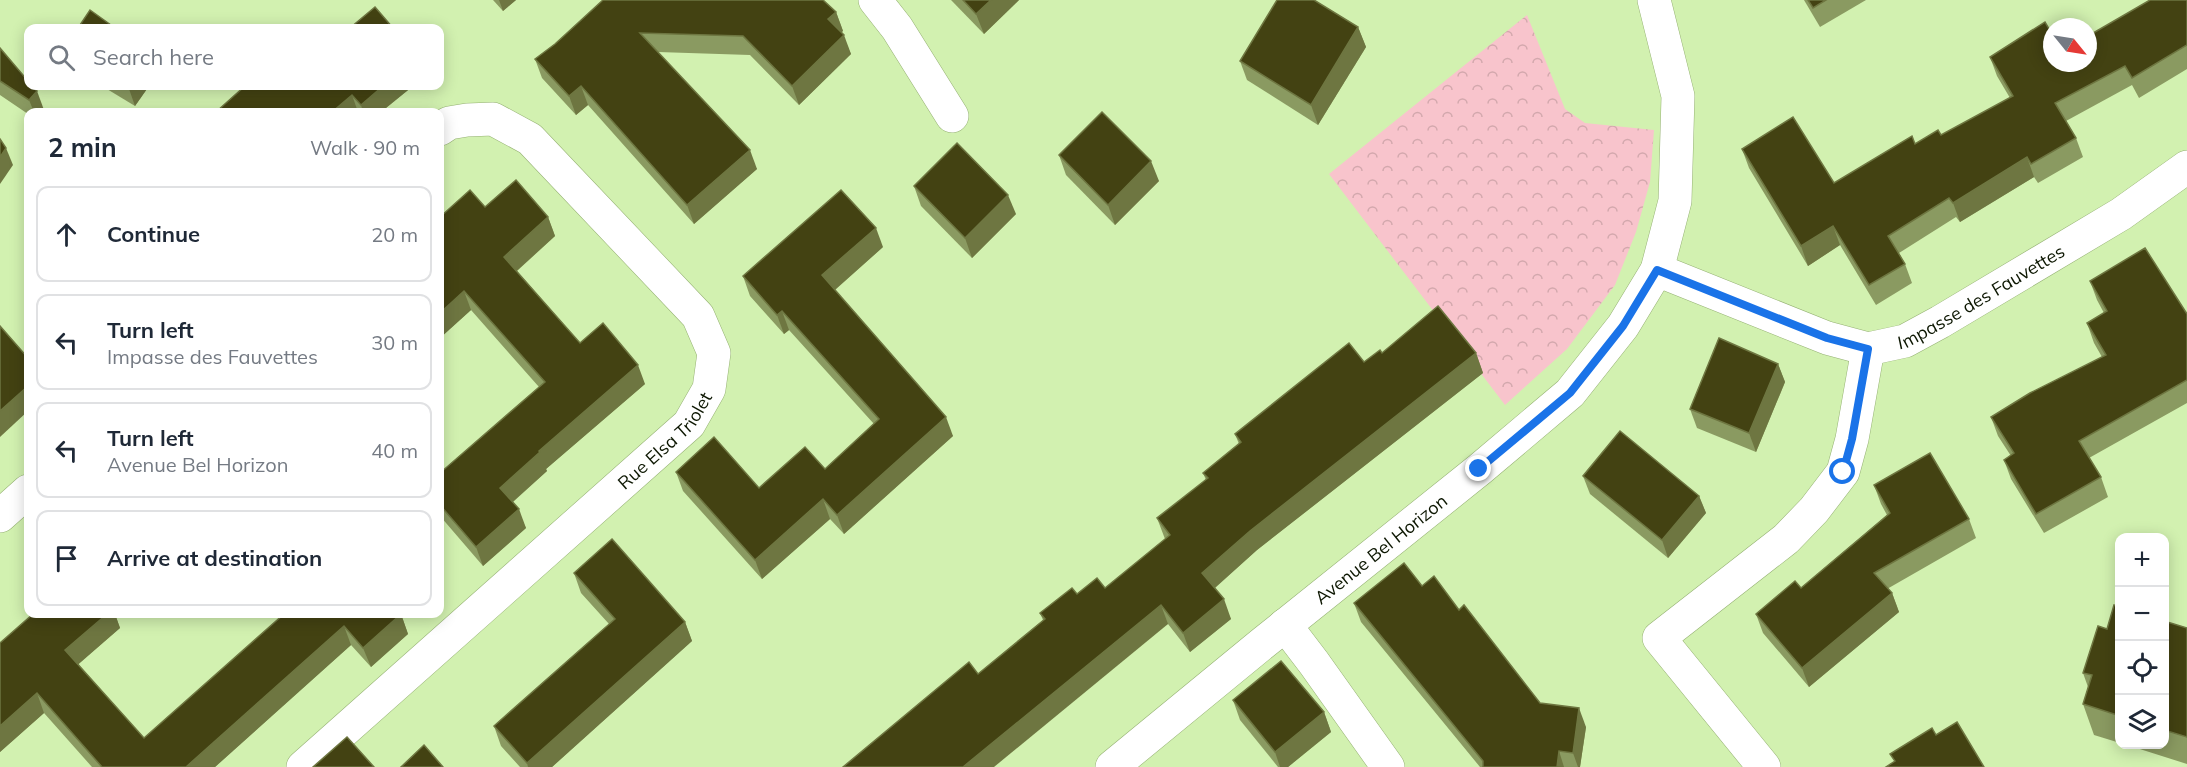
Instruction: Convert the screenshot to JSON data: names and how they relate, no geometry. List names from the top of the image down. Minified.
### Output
{"streets":{"street":["Impasse des Fauvettes","Rue Elsa Triolet","Avenue Bel Horizon"]},"crossings":[["Impasse des Fauvettes","Avenue Bel Horizon"]],"north":"bottom right","page":{"search":"Search here","heading":["2 min","Walk · 90 m"],"list":[["Continue","20 m"],["Turn left","Impasse des Fauvettes","30 m"],["Turn left","Avenue Bel Horizon","40 m"],"Arrive at destination"],"map_buttons":["+","−"]}}
